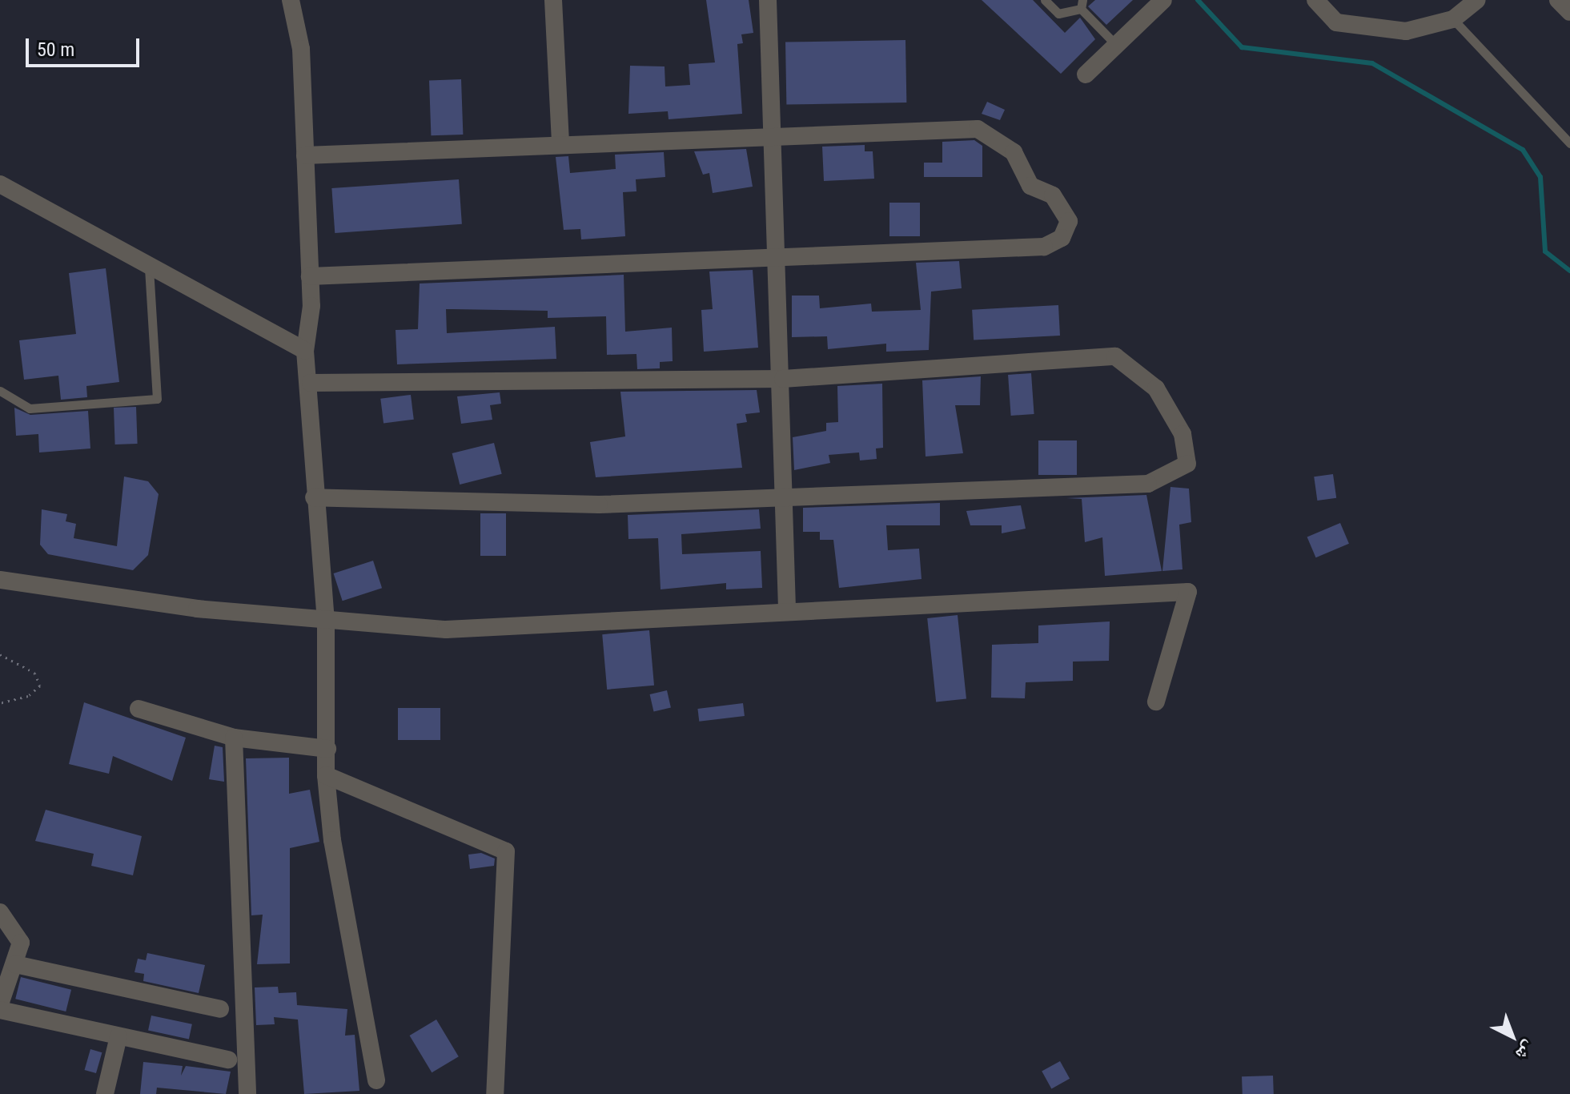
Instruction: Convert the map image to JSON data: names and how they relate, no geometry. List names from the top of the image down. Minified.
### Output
{"scale_bar":"50 m","north":"bottom right"}
